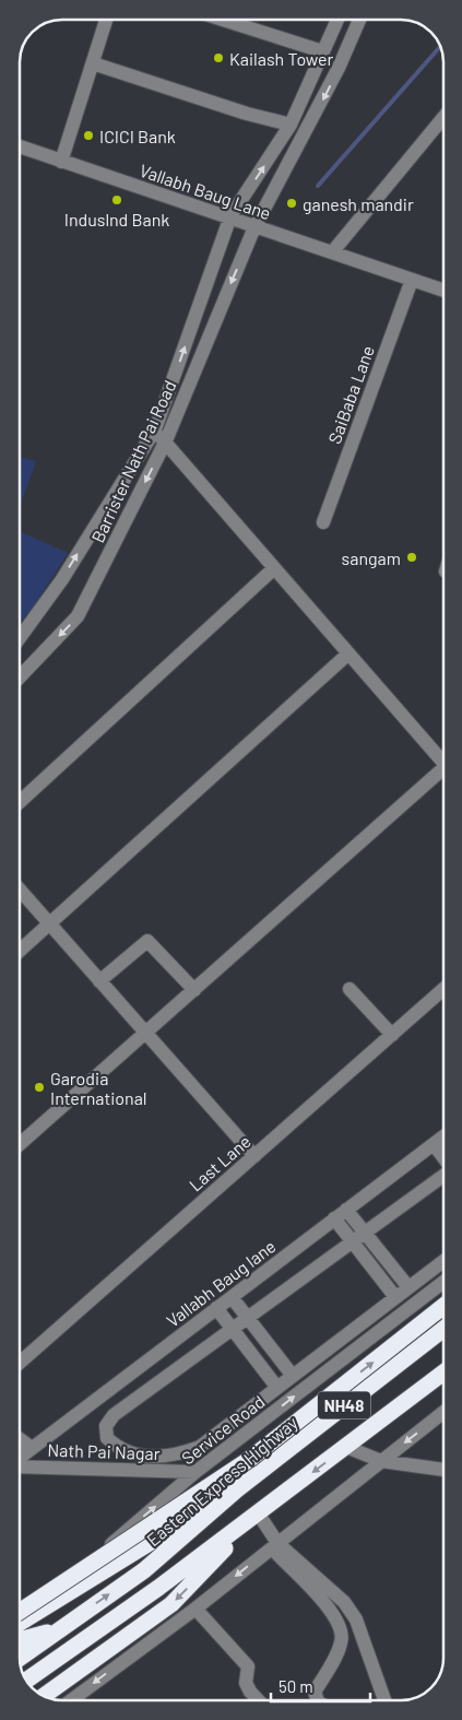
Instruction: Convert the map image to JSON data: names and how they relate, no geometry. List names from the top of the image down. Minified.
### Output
{"streets":{"highway":["NH48","Eastern Express Highway"],"street":["Vallabh Baug Lane","SaiBaba Lane","Barrister Nath Pai Road","Last Lane","Vallabh Baug lane","Service Road","Nath Pai Nagar"]},"crossings":[["Vallabh Baug Lane","SaiBaba Lane"],["Vallabh Baug Lane","Barrister Nath Pai Road"],["Service Road","Nath Pai Nagar"]],"places":["Kailash Tower","ICICI Bank","Induslnd Bank","ganesh mandir","sangam","Garodia International"],"scale_bar":"50 m"}
